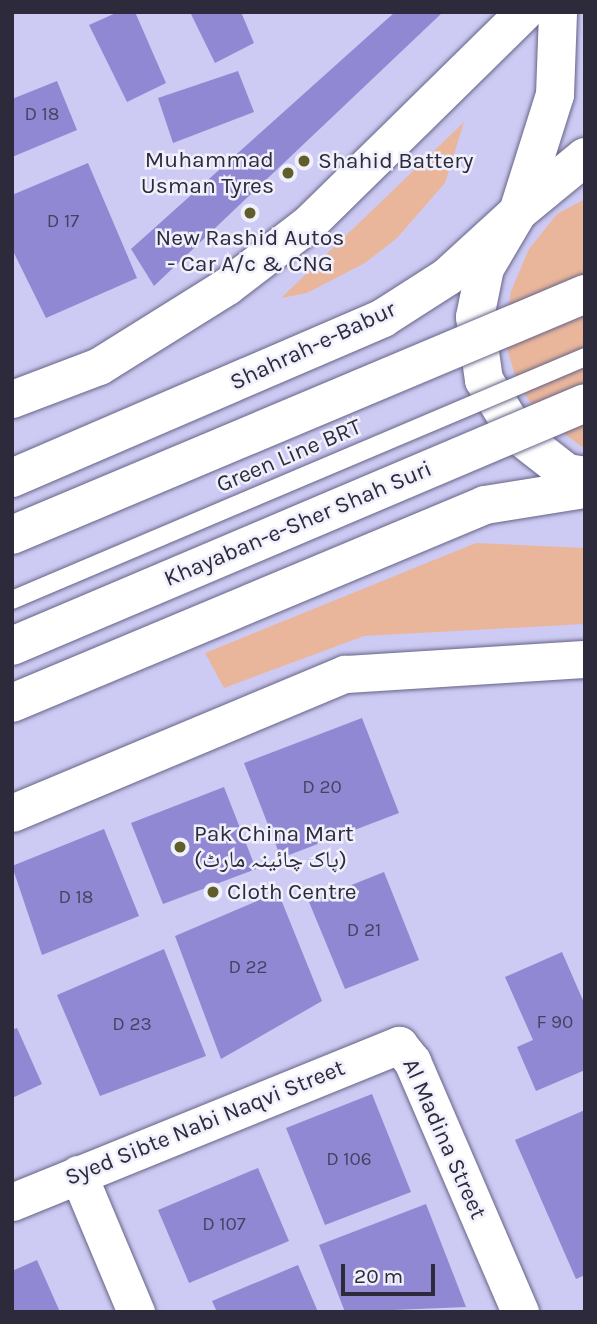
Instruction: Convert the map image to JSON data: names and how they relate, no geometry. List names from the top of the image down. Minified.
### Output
{"streets":{"main road":["Shahrah-e-Babur","Khayaban-e-Sher Shah Suri"],"street":["Syed Sibte Nabi Naqvi Street","Al Madina Street"],"lane":["Green Line BRT"]},"crossings":[["Syed Sibte Nabi Naqvi Street","Al Madina Street"]],"places":["Shahid Battery","Muhammad Usman Tyres","New Rashid Autos - Car A/c & CNG","Pak China Mart (پاک چائینہ مارٹ)","Cloth Centre"],"house_numbers":["D 18","D 17","D 20","D 18","D 21","D 22","F 90","D 23","D 106","D 107"],"scale_bar":"20 m"}
